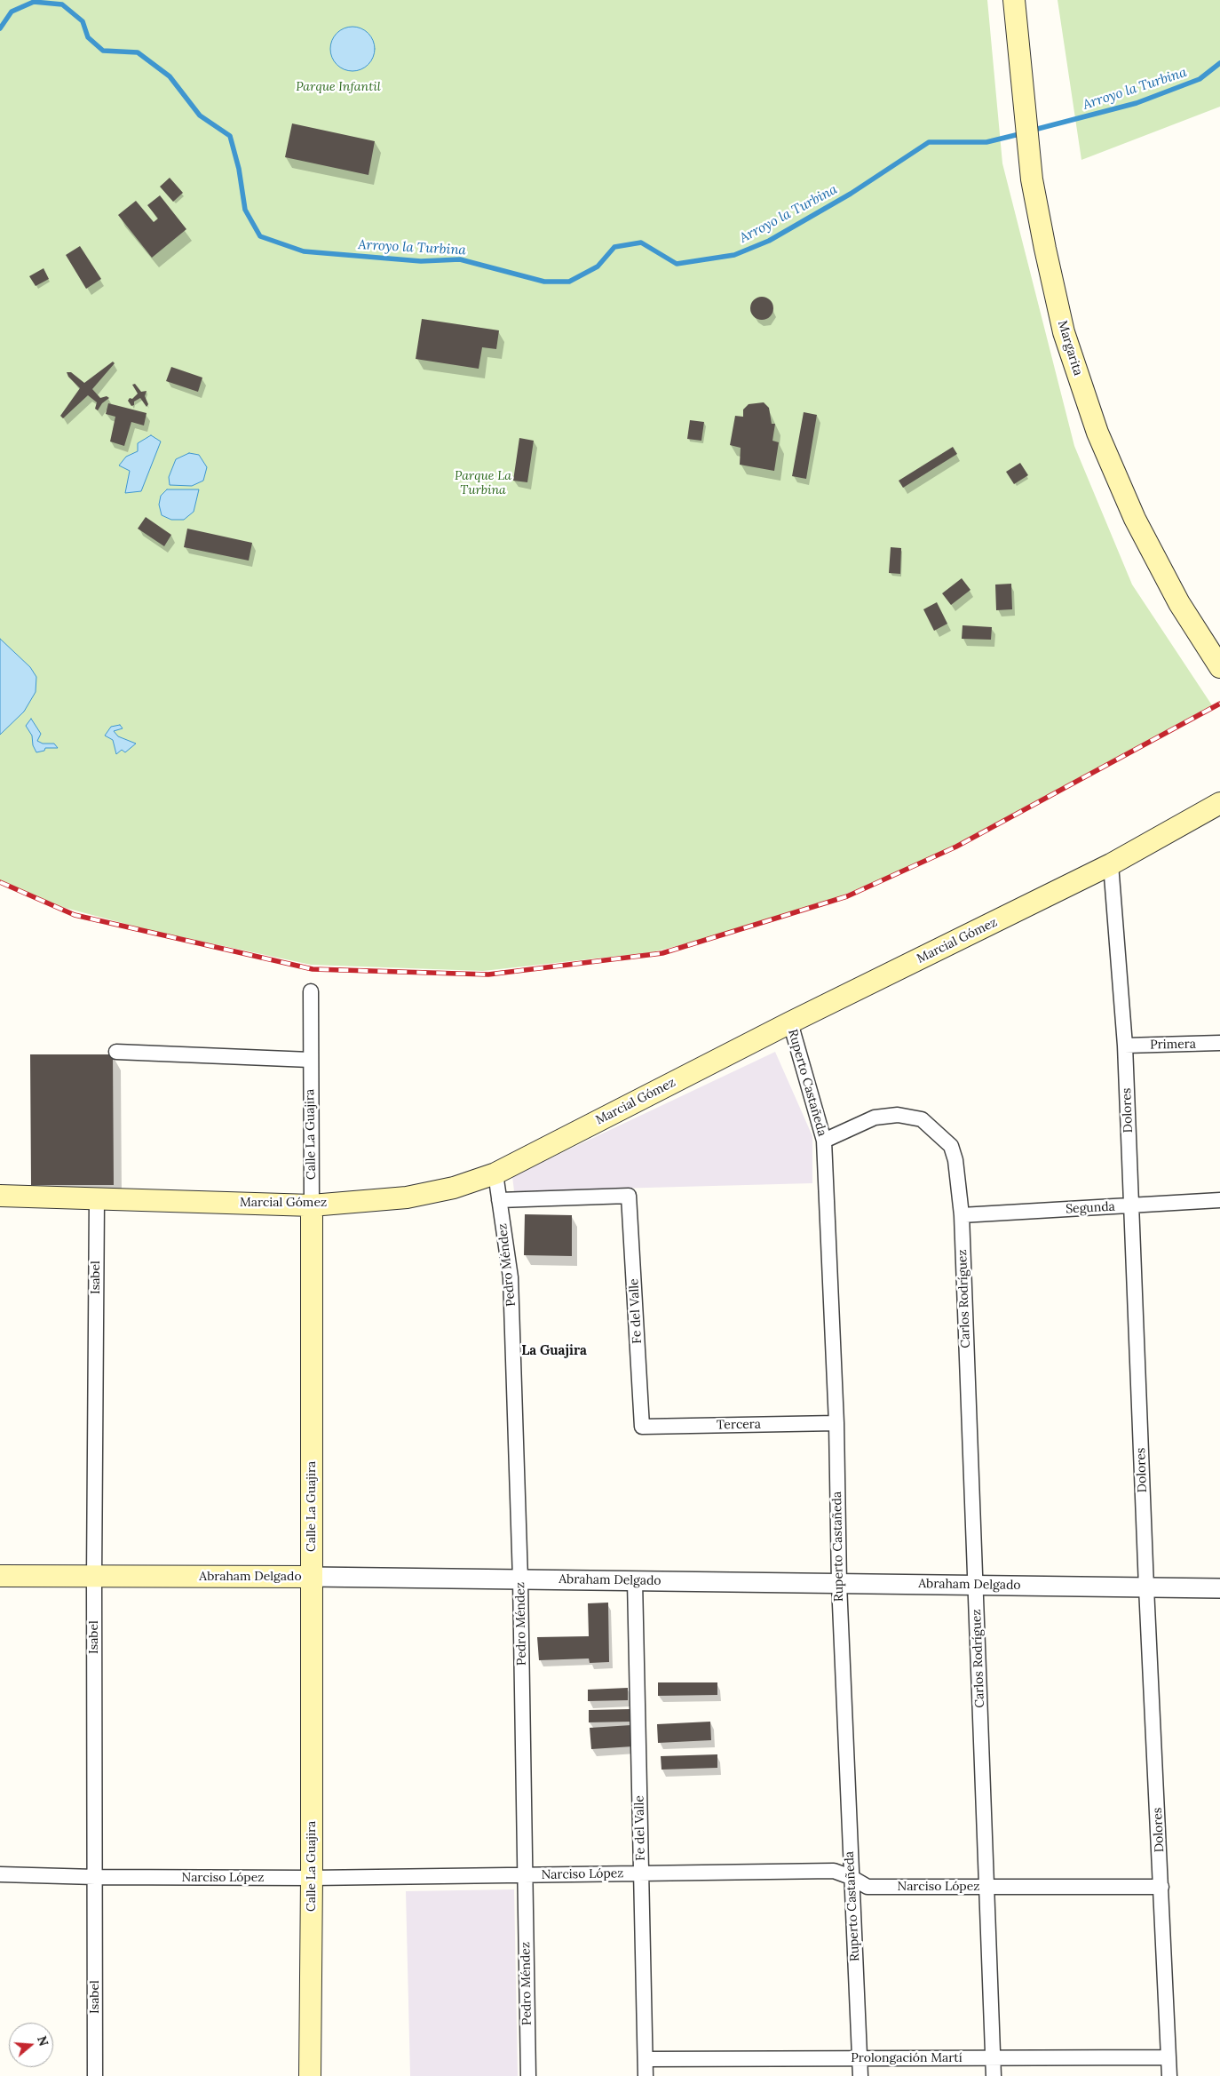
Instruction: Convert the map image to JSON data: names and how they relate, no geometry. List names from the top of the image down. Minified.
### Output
{"streets":{"main road":["Margarita","Marcial Gómez","Calle La Guajira","Abraham Delgado"],"street":["Primera","Ruperto Castañeda","Dolores","Segunda","Pedro Méndez","Isabel","Carlos Rodríguez","Fe del Valle","Tercera","Narciso López","Prolongación Martí"]},"crossings":[["Marcial Gómez","Ruperto Castañeda"],["Marcial Gómez","Dolores"],["Marcial Gómez","Calle La Guajira"],["Marcial Gómez","Pedro Méndez"],["Marcial Gómez","Isabel"],["Primera","Dolores"],["Ruperto Castañeda","Carlos Rodríguez"],["Ruperto Castañeda","Tercera"],["Ruperto Castañeda","Abraham Delgado"],["Ruperto Castañeda","Narciso López"],["Ruperto Castañeda","Prolongación Martí"],["Dolores","Segunda"],["Dolores","Abraham Delgado"],["Dolores","Narciso López"],["Dolores","Prolongación Martí"],["Calle La Guajira","Abraham Delgado"],["Calle La Guajira","Narciso López"],["Segunda","Carlos Rodríguez"],["Pedro Méndez","Fe del Valle"],["Pedro Méndez","Abraham Delgado"],["Pedro Méndez","Narciso López"],["Isabel","Abraham Delgado"],["Isabel","Narciso López"],["Carlos Rodríguez","Abraham Delgado"],["Carlos Rodríguez","Narciso López"],["Carlos Rodríguez","Prolongación Martí"],["Fe del Valle","Tercera"],["Fe del Valle","Abraham Delgado"],["Fe del Valle","Narciso López"],["Fe del Valle","Prolongación Martí"]],"districts":["La Guajira"],"water":["Arroyo la Turbina"],"parks":["Parque Infantil","Parque La Turbina"],"north":"right"}
